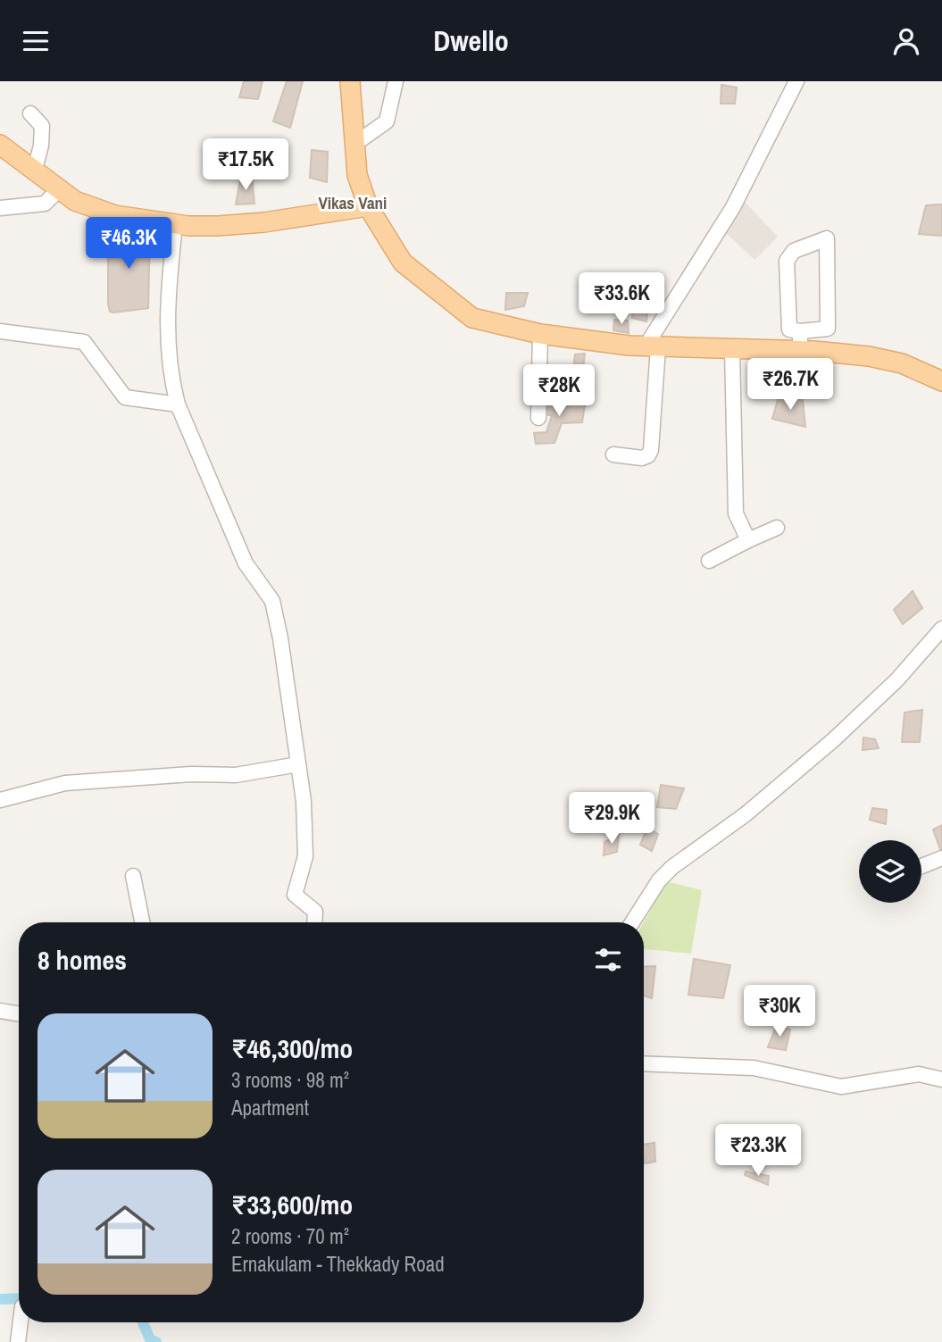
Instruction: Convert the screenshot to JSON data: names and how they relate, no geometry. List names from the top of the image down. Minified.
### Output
{"districts":["Vikas Vani"],"page":{"header":"Dwello","price":["₹17.5K","₹46.3K","₹33.6K","₹26.7K","₹28K","₹29.9K","₹30K","₹23.3K"],"heading":"8 homes","list":[{"name":"₹46,300/mo","note":"3 rooms · 98 m² · Apartment"},{"name":"₹33,600/mo","note":"2 rooms · 70 m² · Ernakulam - Thekkady Road"}]}}
